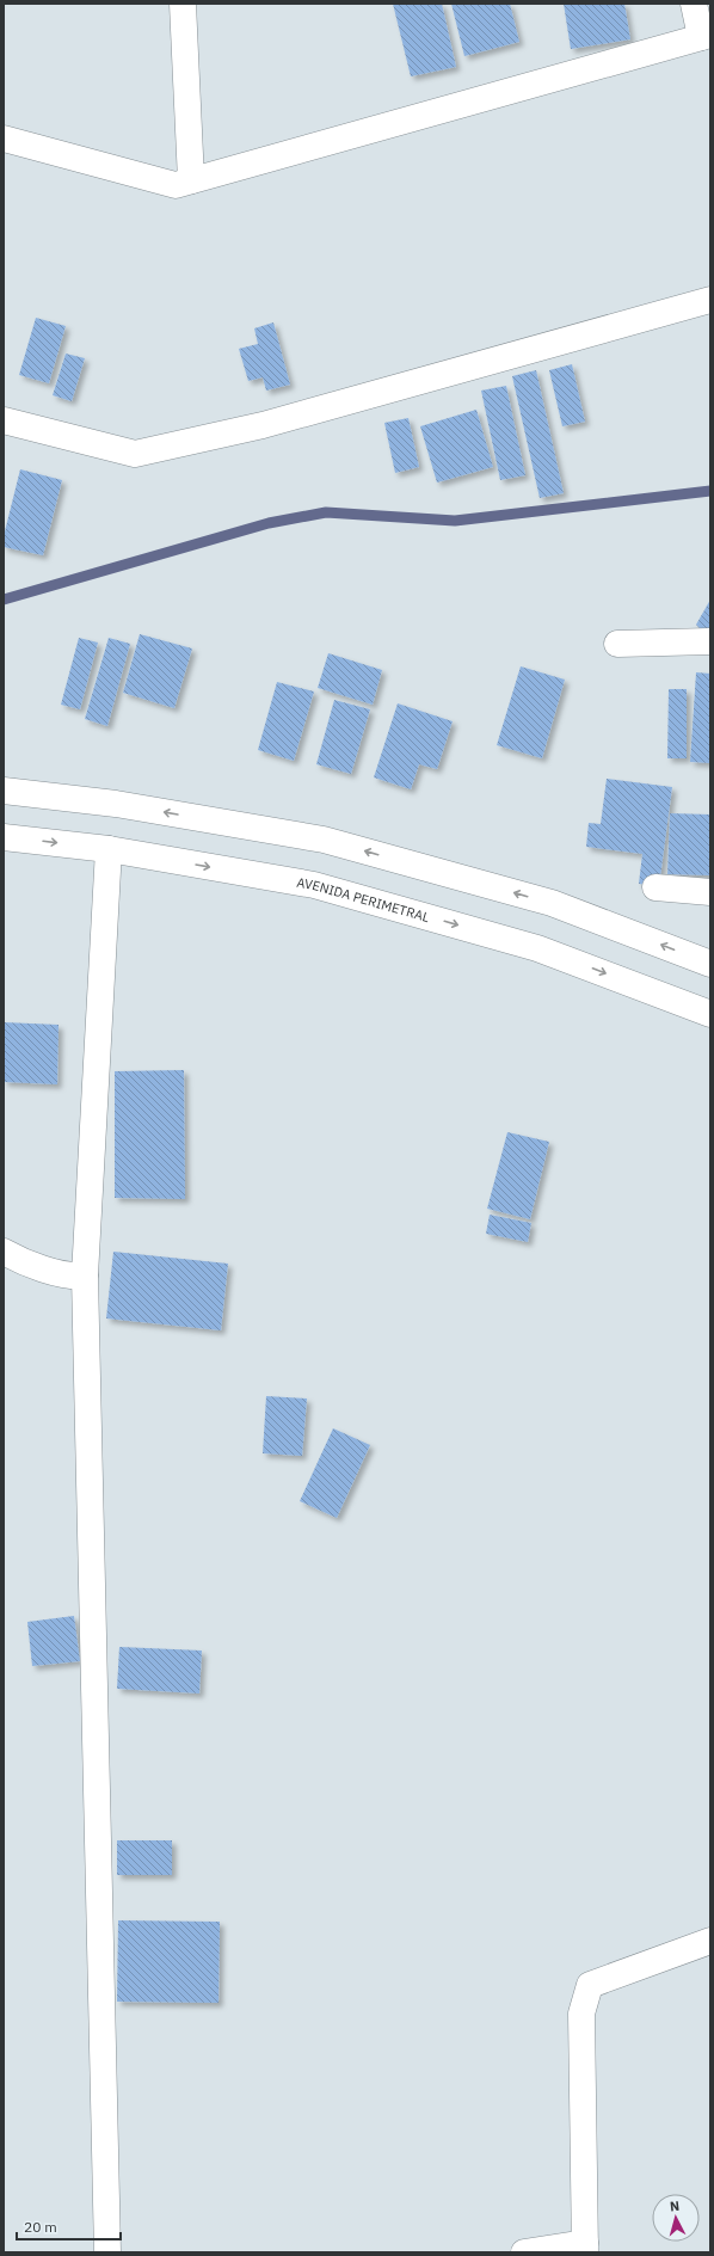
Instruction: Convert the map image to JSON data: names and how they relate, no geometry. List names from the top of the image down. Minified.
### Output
{"streets":{"street":["AVENIDA PERIMETRAL"]},"scale_bar":"20 m","north":"top"}
